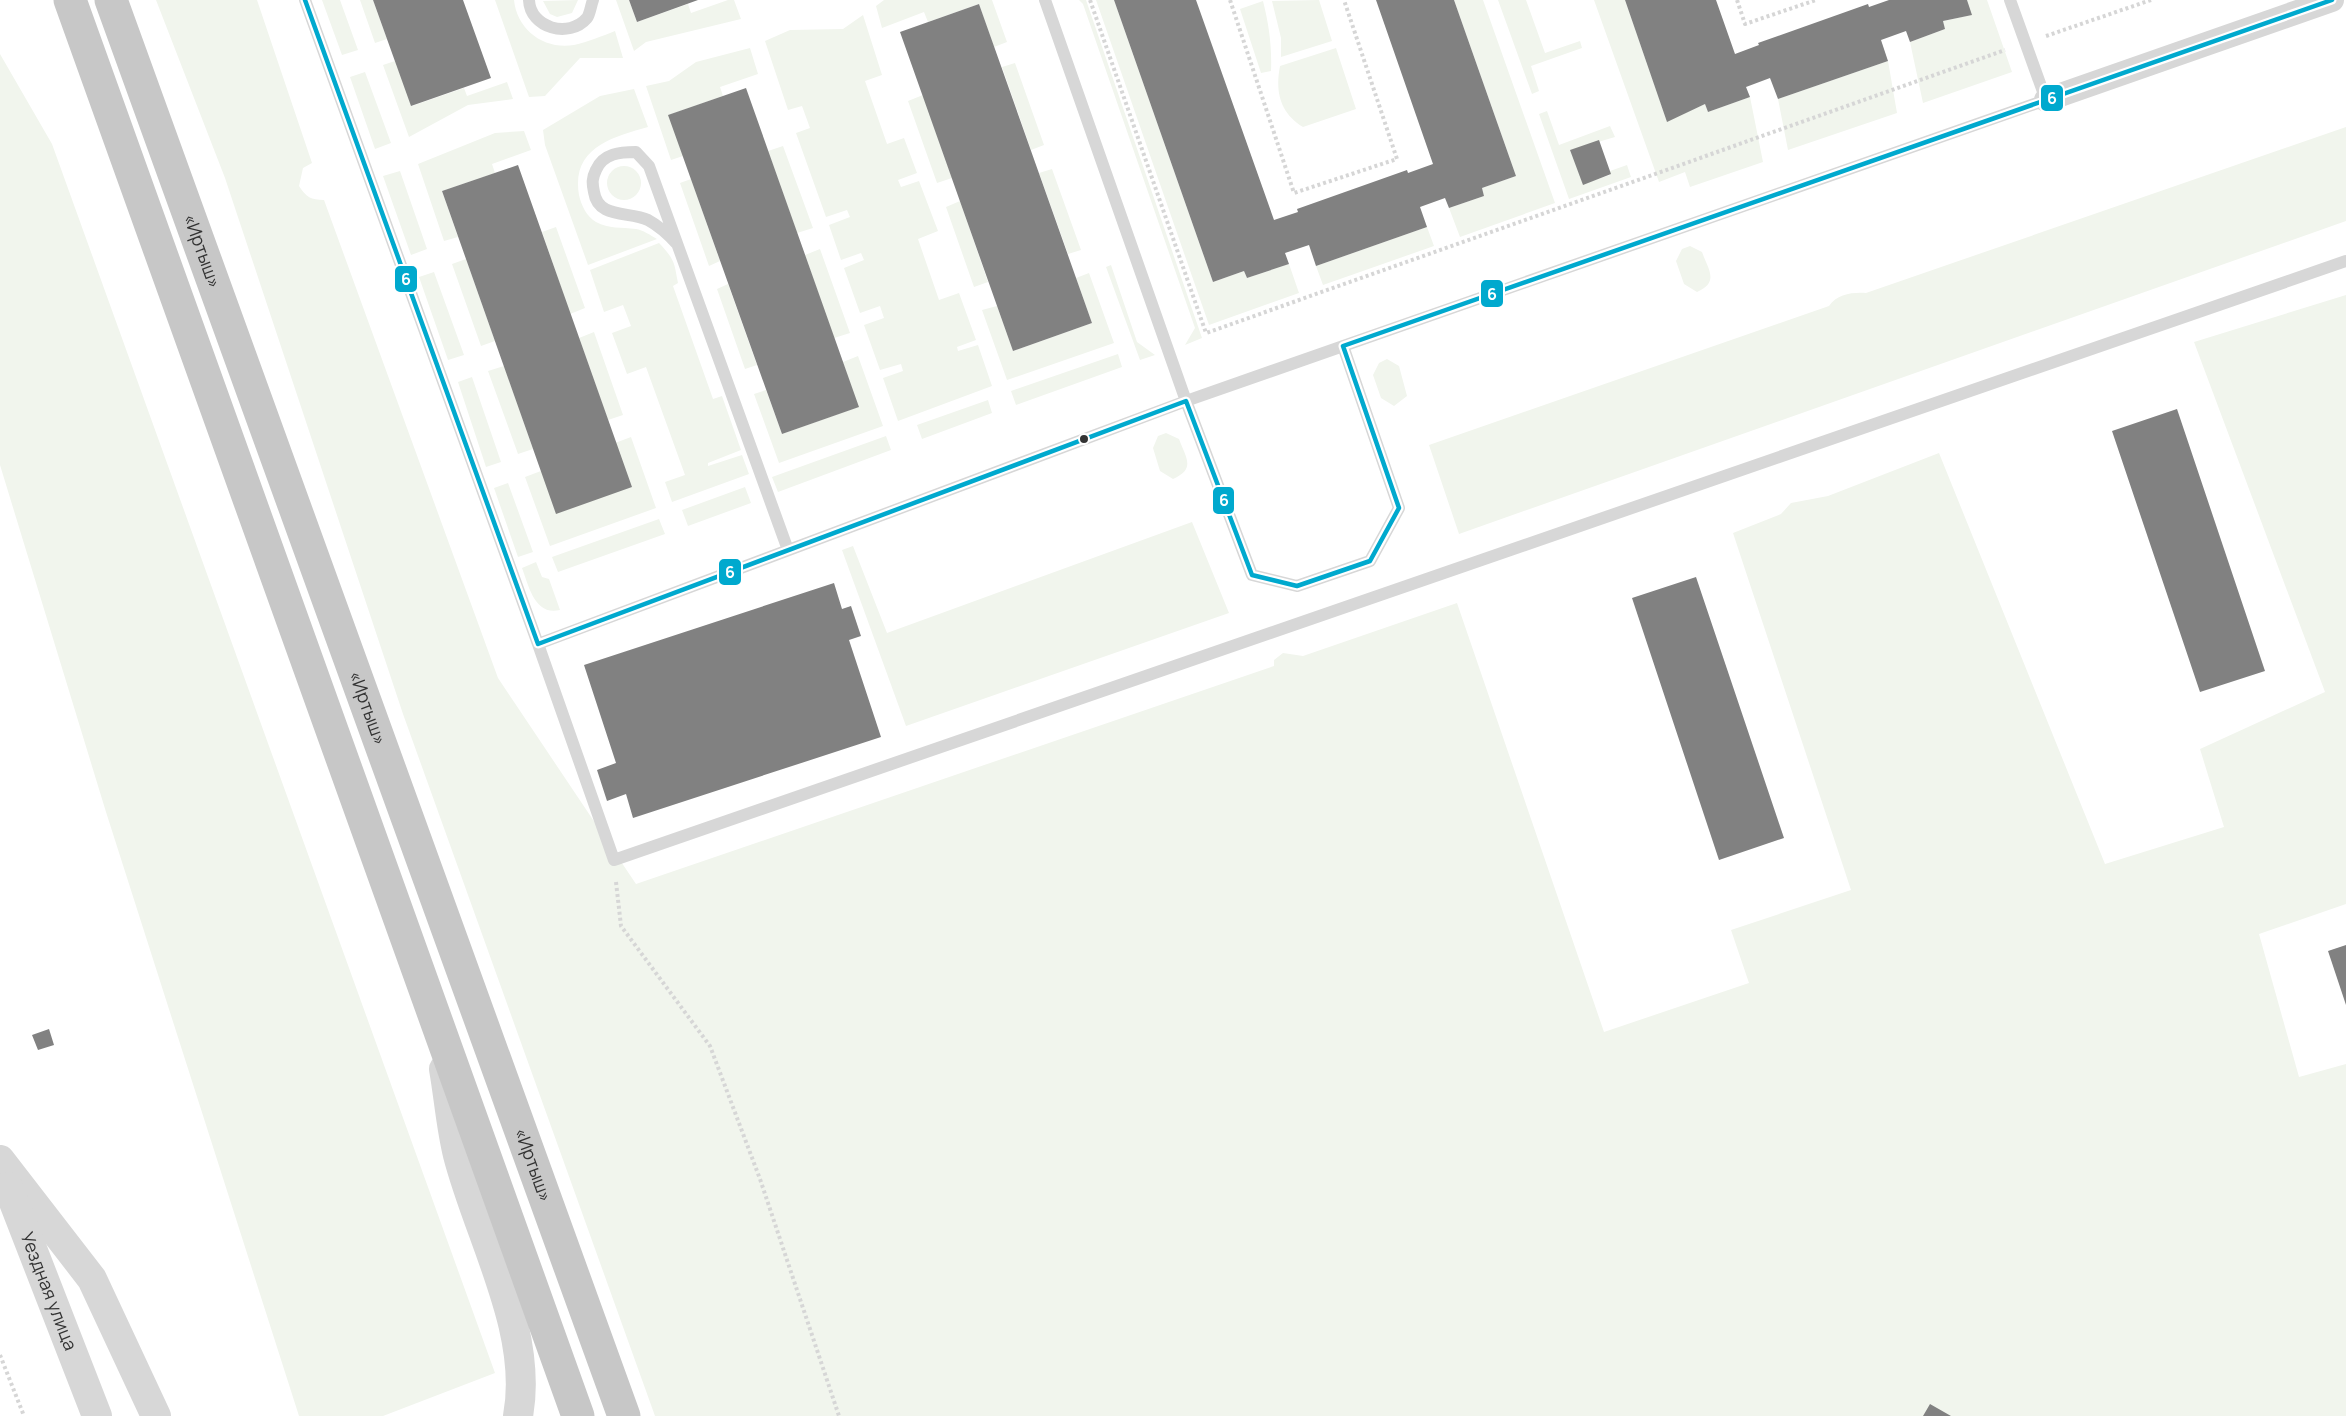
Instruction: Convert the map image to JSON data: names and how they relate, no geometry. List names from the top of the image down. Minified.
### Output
{"streets":{"highway":["«Иртыш»"],"street":["Уездная улица"]},"lines":["transit line 6"]}
